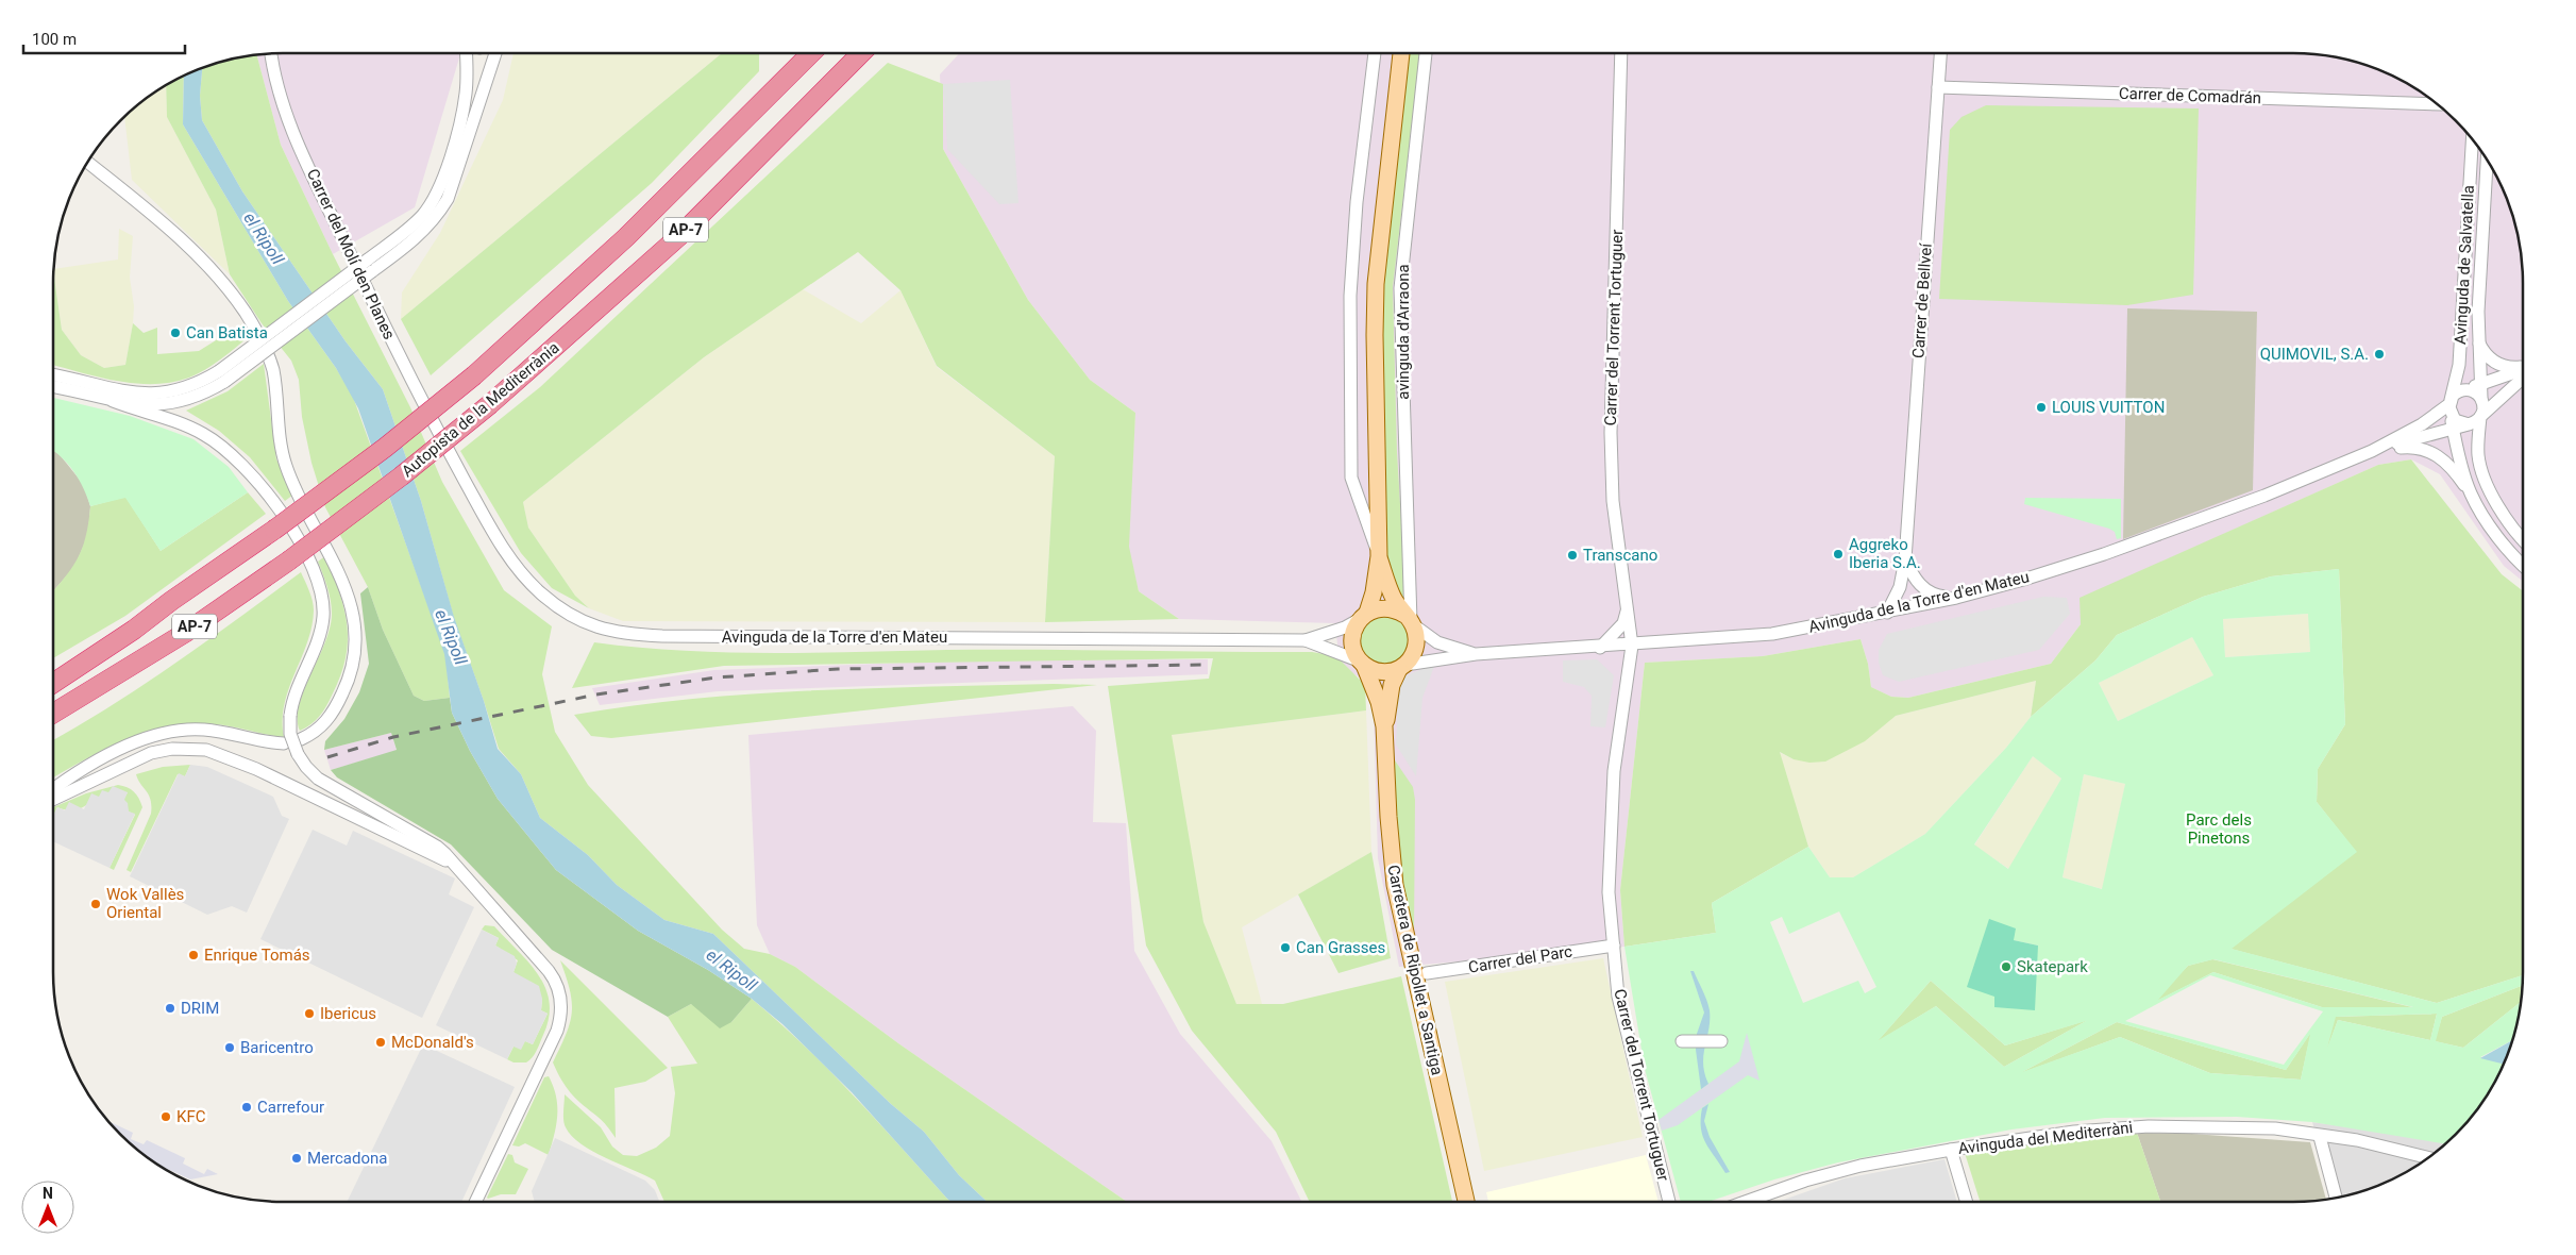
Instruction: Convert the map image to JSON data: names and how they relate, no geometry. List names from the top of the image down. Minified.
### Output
{"streets":{"highway":["AP-7","Autopista de la Mediterrània"],"main road":["Carretera de Ripollet a Santiga"],"street":["Carrer de Comadrán","Carrer del Molí den Planes","Avinguda de Salvatella","Carrer de Bellveí","Carrer del Torrent Tortuguer","avinguda d'Arraona","Avinguda de la Torre d'en Mateu","Carrer del Parc","Avinguda del Mediterràni"]},"crossings":[["Carrer de Comadrán","Carrer de Bellveí"],["Carrer del Molí den Planes","Avinguda de la Torre d'en Mateu"],["Avinguda de Salvatella","Avinguda de la Torre d'en Mateu"],["Carrer de Bellveí","Avinguda de la Torre d'en Mateu"],["Carrer del Torrent Tortuguer","Avinguda de la Torre d'en Mateu"],["Carrer del Torrent Tortuguer","Carrer del Parc"],["avinguda d'Arraona","Avinguda de la Torre d'en Mateu"]],"water":["el Ripoll"],"parks":["Parc dels Pinetons"],"places":["Can Batista","QUIMOVIL, S.A.","LOUIS VUITTON","Aggreko Iberia S.A.","Transcano","Wok Vallès Oriental","Can Grasses","Enrique Tomás","Skatepark","DRIM","Ibericus","McDonald's","Baricentro","Carrefour","KFC","Mercadona"],"scale_bar":"100 m","north":"top"}
